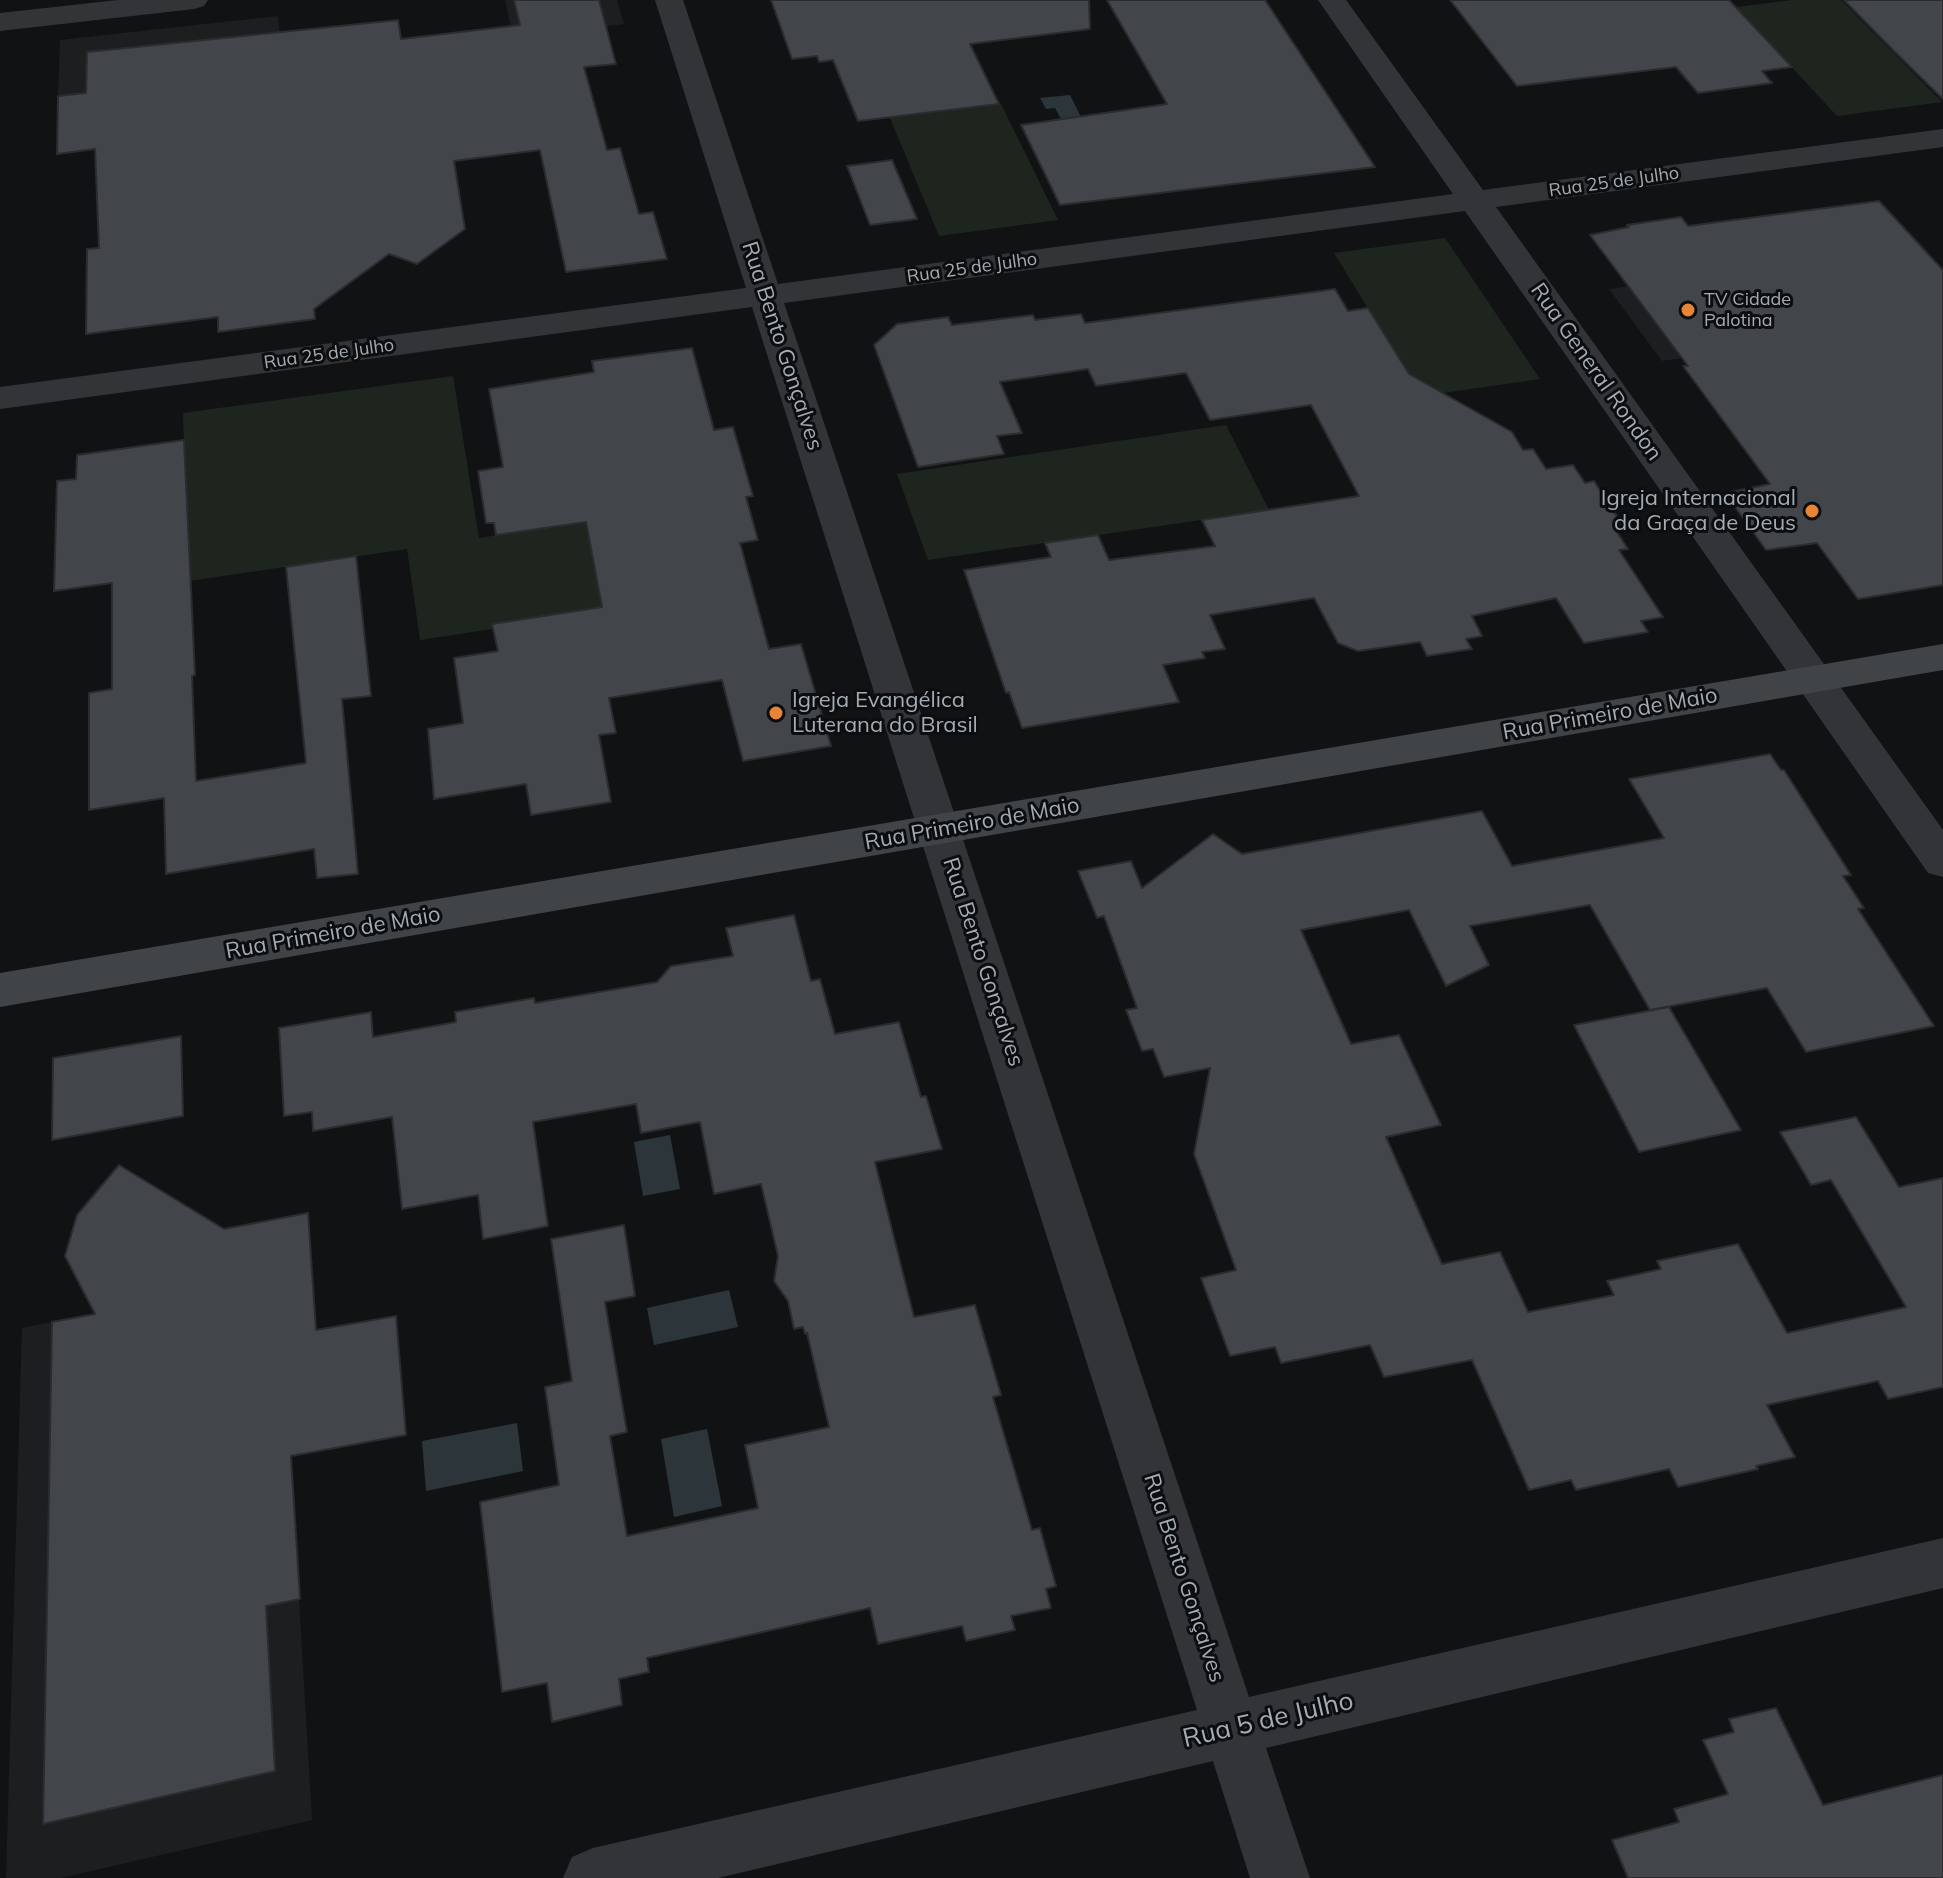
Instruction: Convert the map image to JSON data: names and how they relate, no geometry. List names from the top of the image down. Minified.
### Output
{"streets":{"street":["Rua 25 de Julho","Rua Bento Gonçalves","Rua General Rondon","Rua Primeiro de Maio","Rua 5 de Julho"]},"crossings":[["Rua 25 de Julho","Rua Bento Gonçalves"],["Rua 25 de Julho","Rua General Rondon"],["Rua Bento Gonçalves","Rua Primeiro de Maio"],["Rua Bento Gonçalves","Rua 5 de Julho"],["Rua General Rondon","Rua Primeiro de Maio"]],"places":["TV Cidade Palotina","Igreja Internacional da Graça de Deus","Igreja Evangélica Luterana do Brasil"]}
